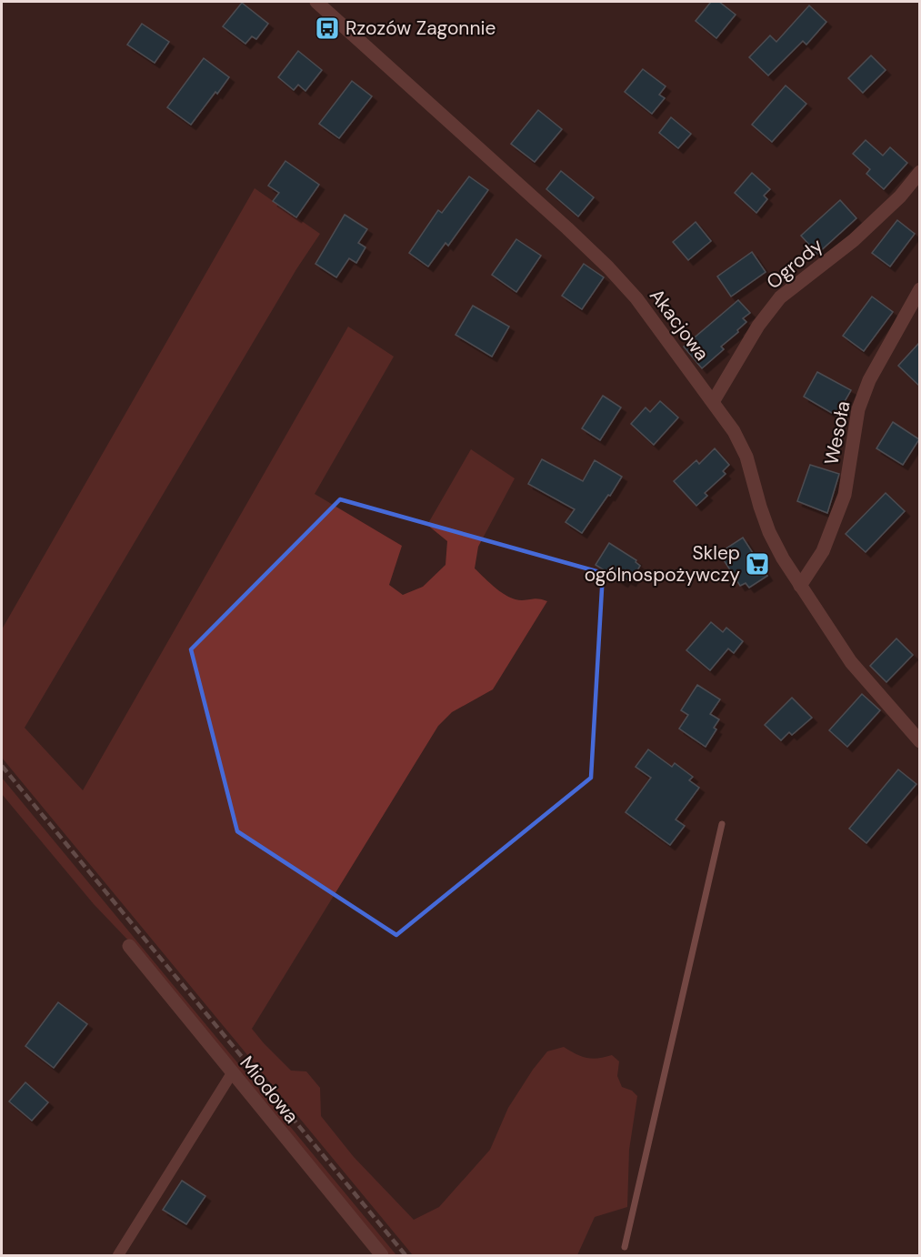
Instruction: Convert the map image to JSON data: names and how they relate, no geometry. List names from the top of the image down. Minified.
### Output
{"streets":{"street":["Ogrody","Akacjowa","Wesoła","Miodowa"]},"crossings":[["Ogrody","Akacjowa"],["Akacjowa","Wesoła"]],"places":{"bus stop":["Rzozów Zagonnie"],"supermarket":["Sklep ogólnospożywczy"]}}
